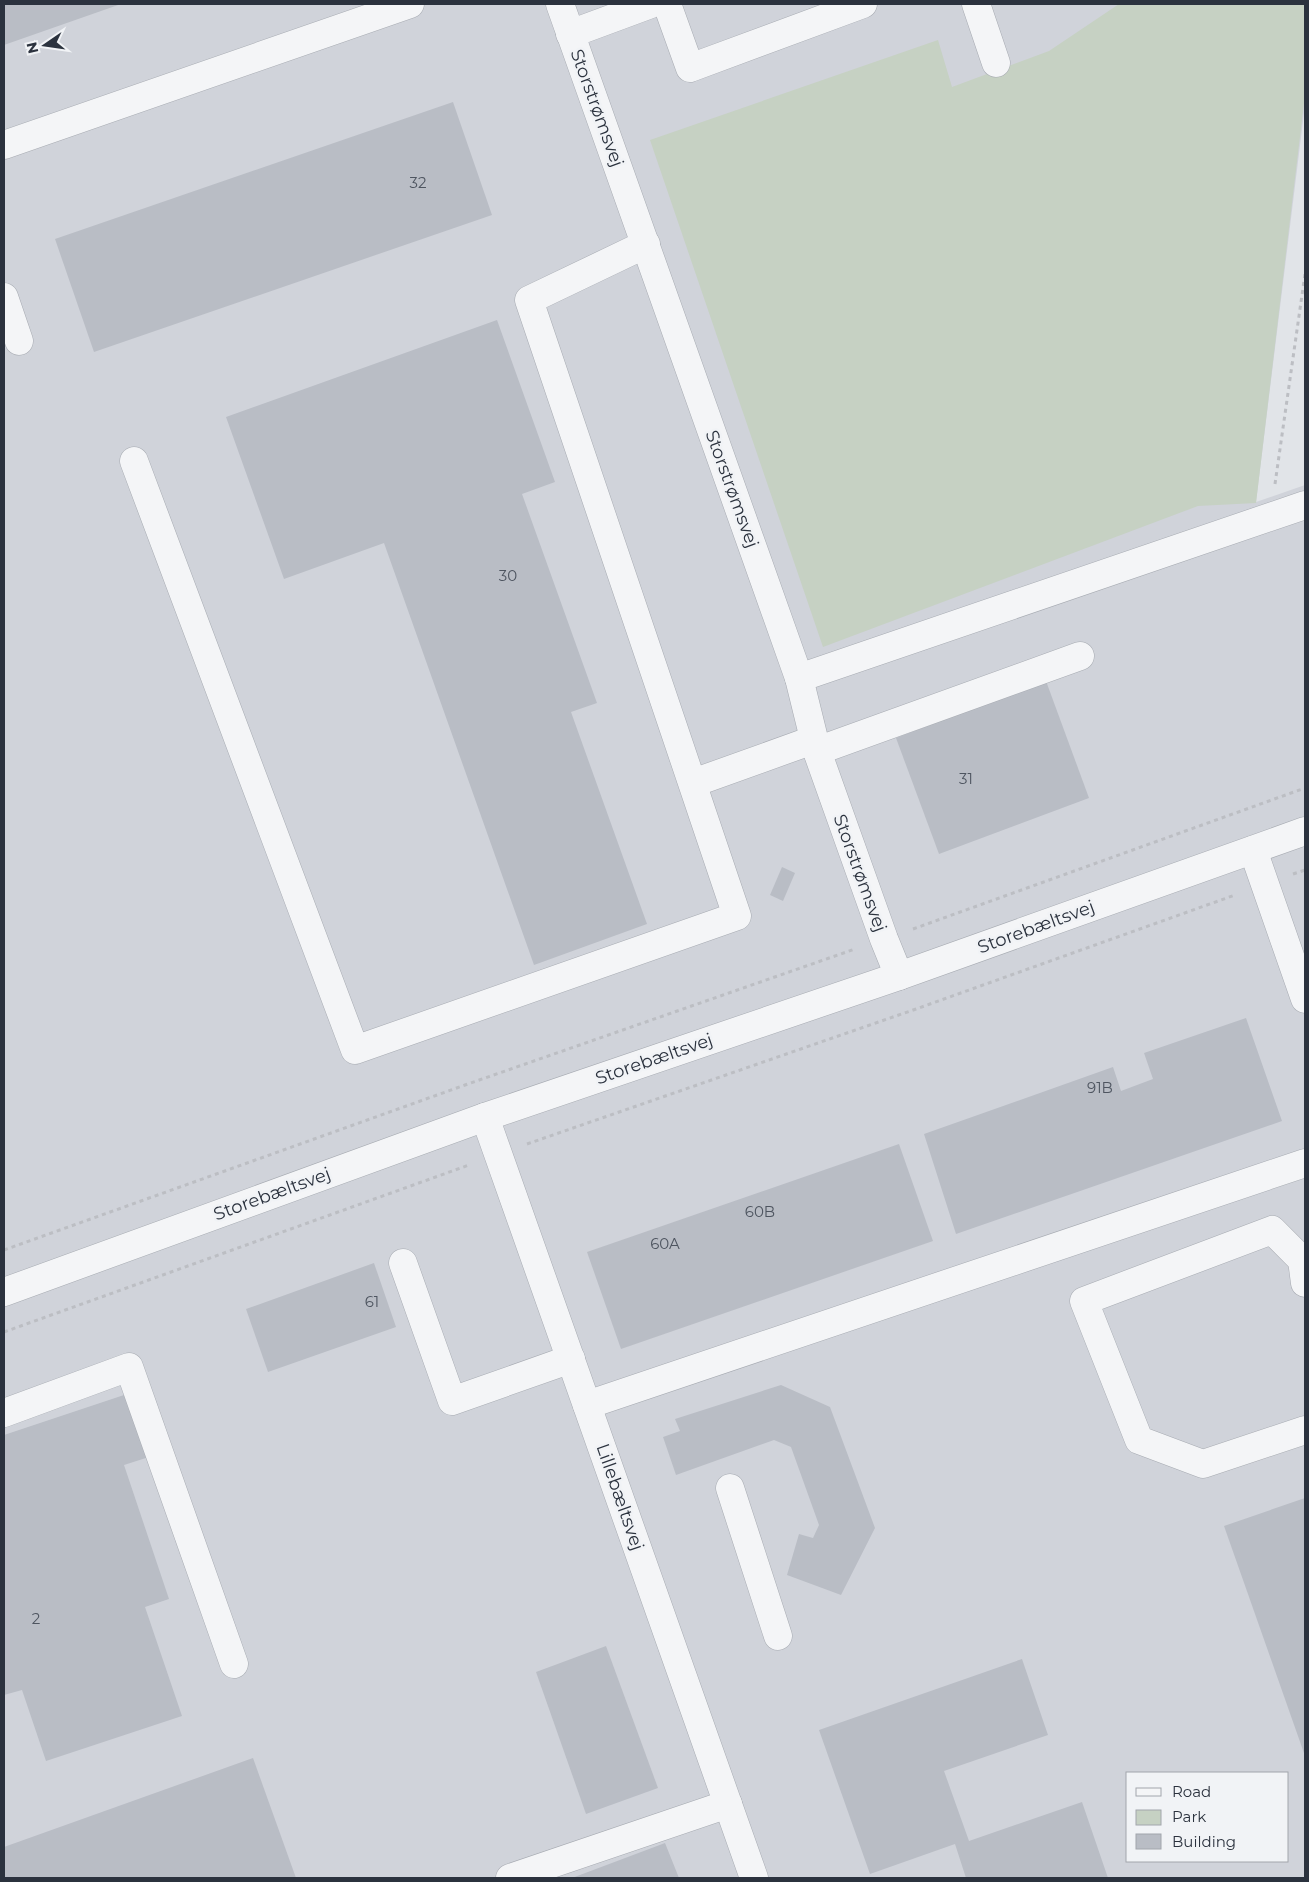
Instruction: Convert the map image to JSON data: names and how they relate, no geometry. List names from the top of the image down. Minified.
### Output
{"streets":{"street":["Storstrømsvej","Storebæltsvej","Lillebæltsvej"]},"crossings":[["Storstrømsvej","Storebæltsvej"],["Storebæltsvej","Lillebæltsvej"]],"house_numbers":["32","30","31","91B","60B","60A","61","2"],"legend":["Road","Park","Building"],"north":"left"}
